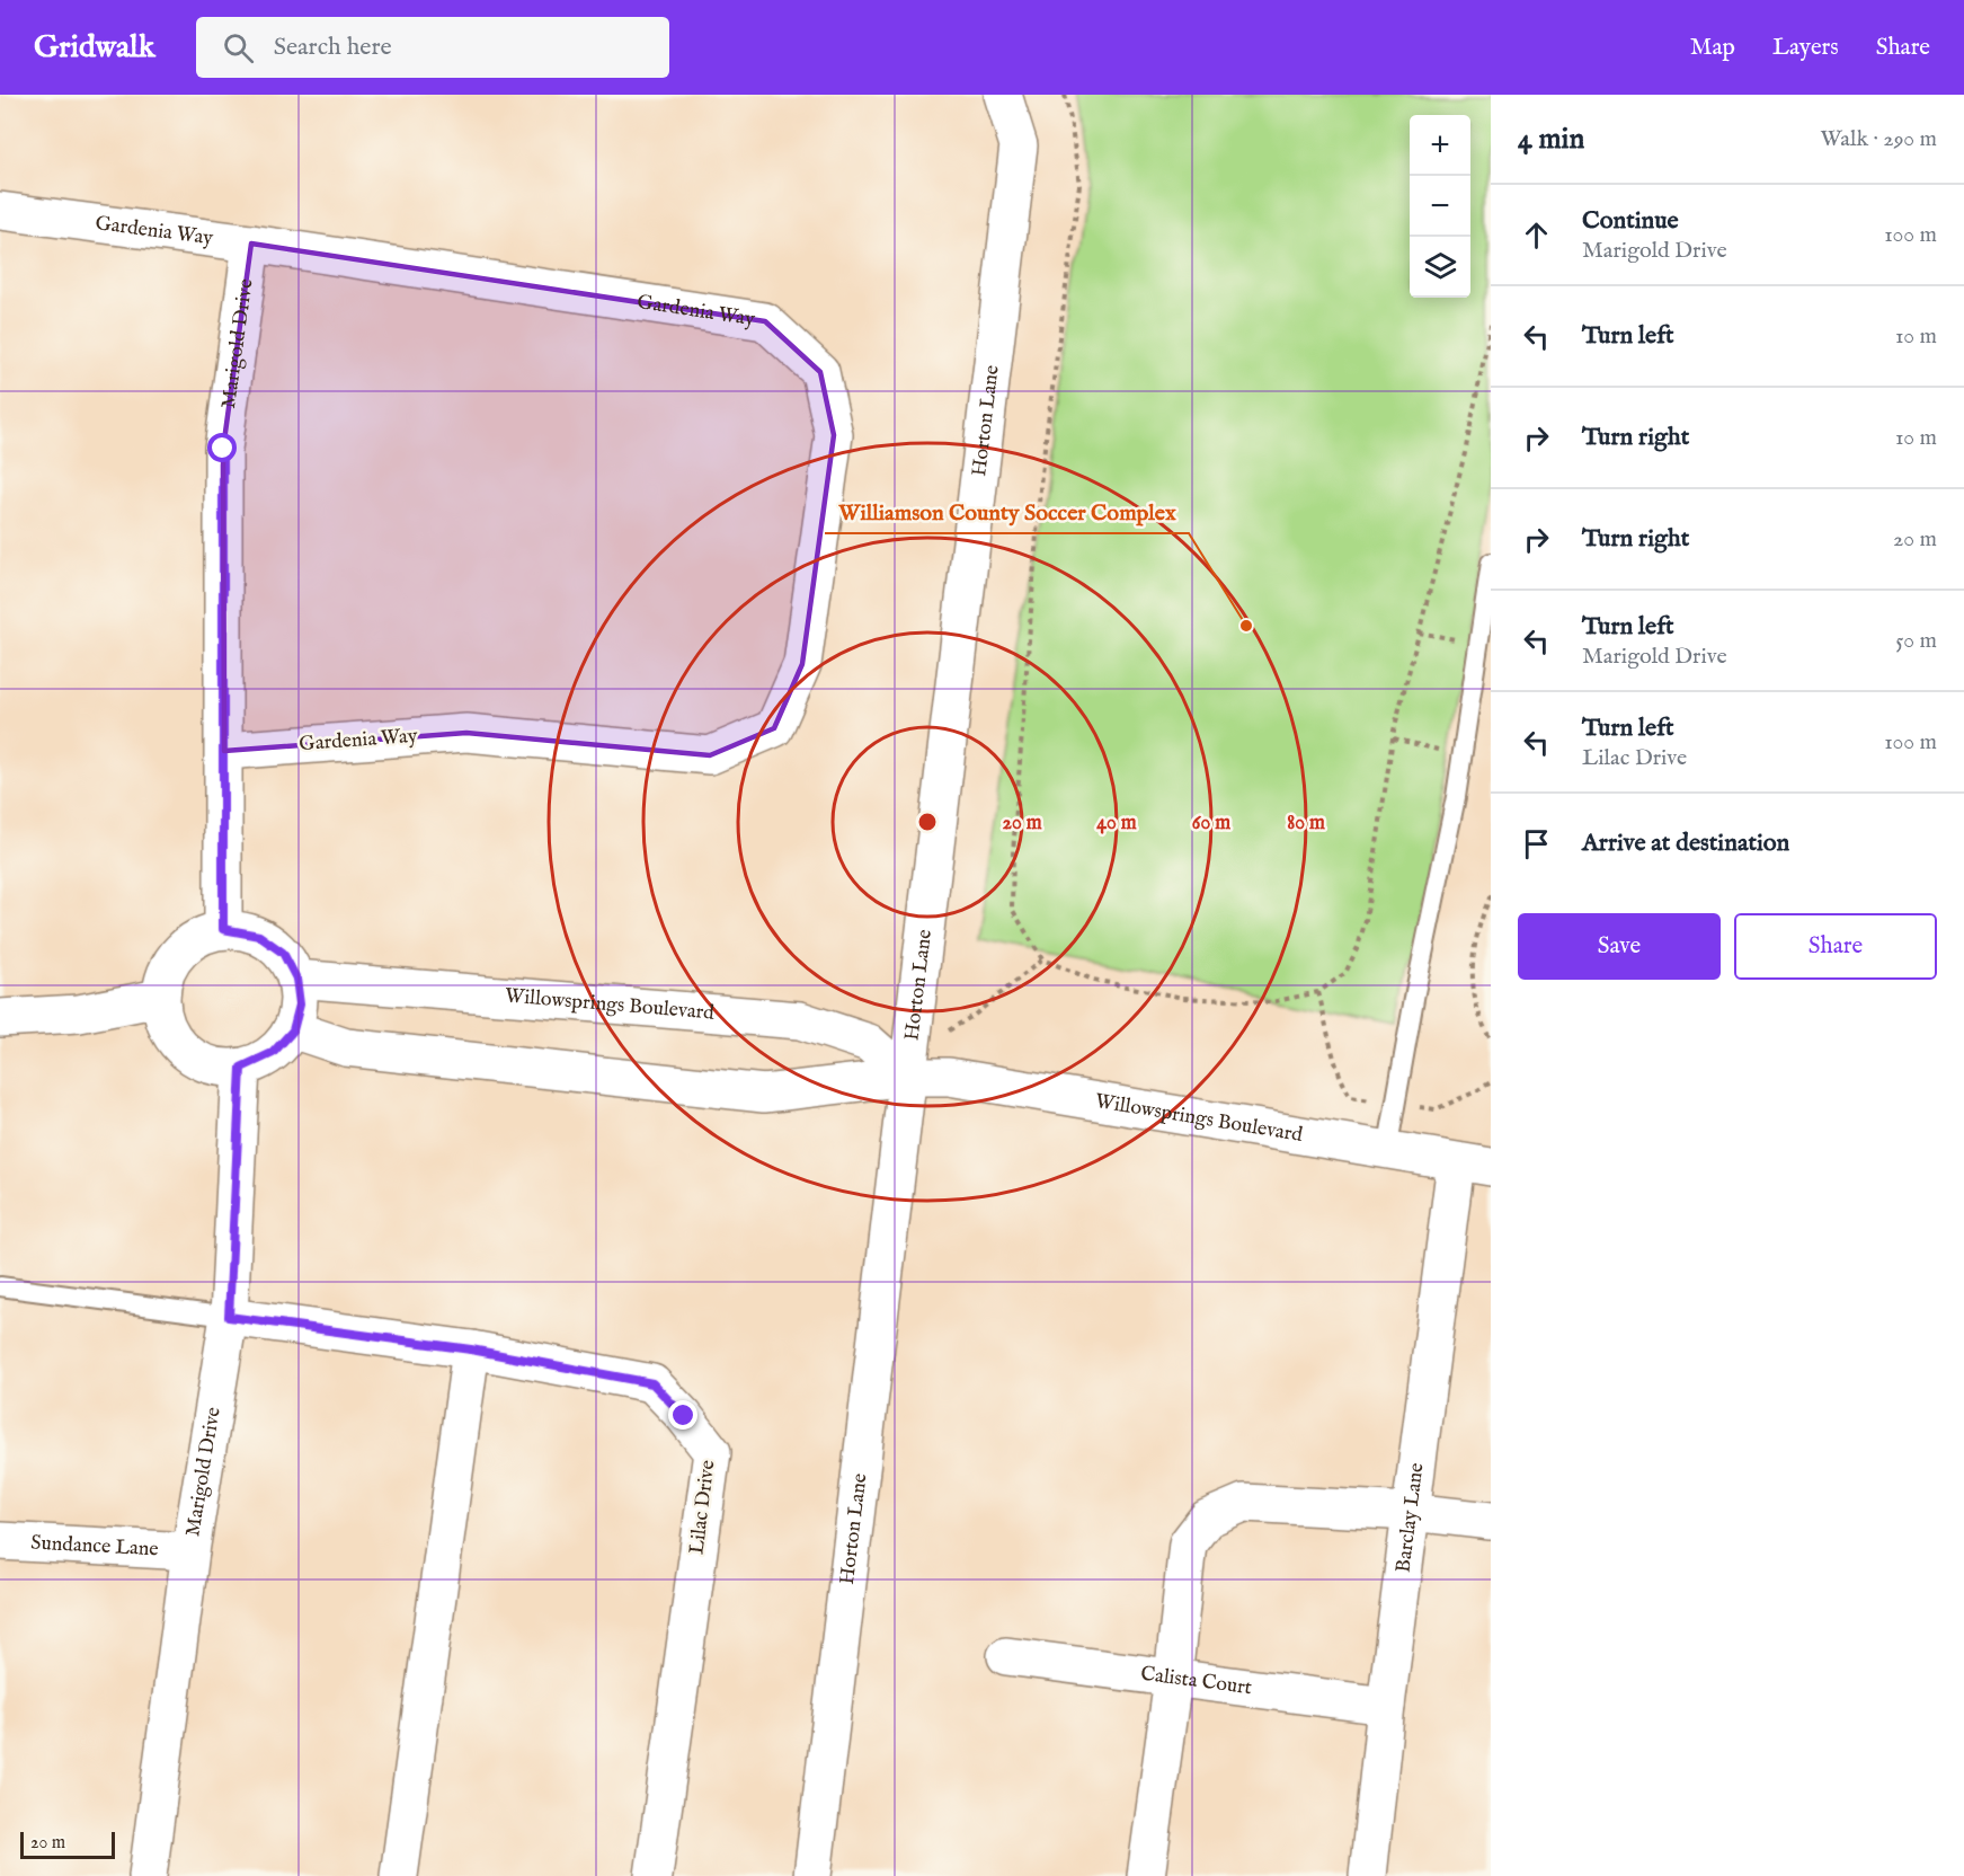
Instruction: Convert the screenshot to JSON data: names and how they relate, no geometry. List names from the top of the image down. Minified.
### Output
{"streets":{"street":["Gardenia Way","Marigold Drive","Horton Lane","Willowsprings Boulevard","Lilac Drive","Barclay Lane","Sundance Lane","Calista Court"]},"crossings":[["Gardenia Way","Marigold Drive"],["Marigold Drive","Willowsprings Boulevard"],["Marigold Drive","Lilac Drive"],["Marigold Drive","Sundance Lane"],["Horton Lane","Willowsprings Boulevard"],["Willowsprings Boulevard","Barclay Lane"],["Barclay Lane","Calista Court"]],"places":["Williamson County Soccer Complex"],"scale_bar":"20 m","page":{"header":"Gridwalk","search":"Search here","nav":["Map","Layers","Share"],"heading":["4 min","Walk · 290 m"],"map_buttons":["+","−"],"list":[["Continue","Marigold Drive","100 m"],["Turn left","10 m"],["Turn right","10 m"],["Turn right","20 m"],["Turn left","Marigold Drive","50 m"],["Turn left","Lilac Drive","100 m"],"Arrive at destination"],"buttons":["Save","Share"],"scale":"20 m"},"rings":["20 m","40 m","60 m","80 m"]}
